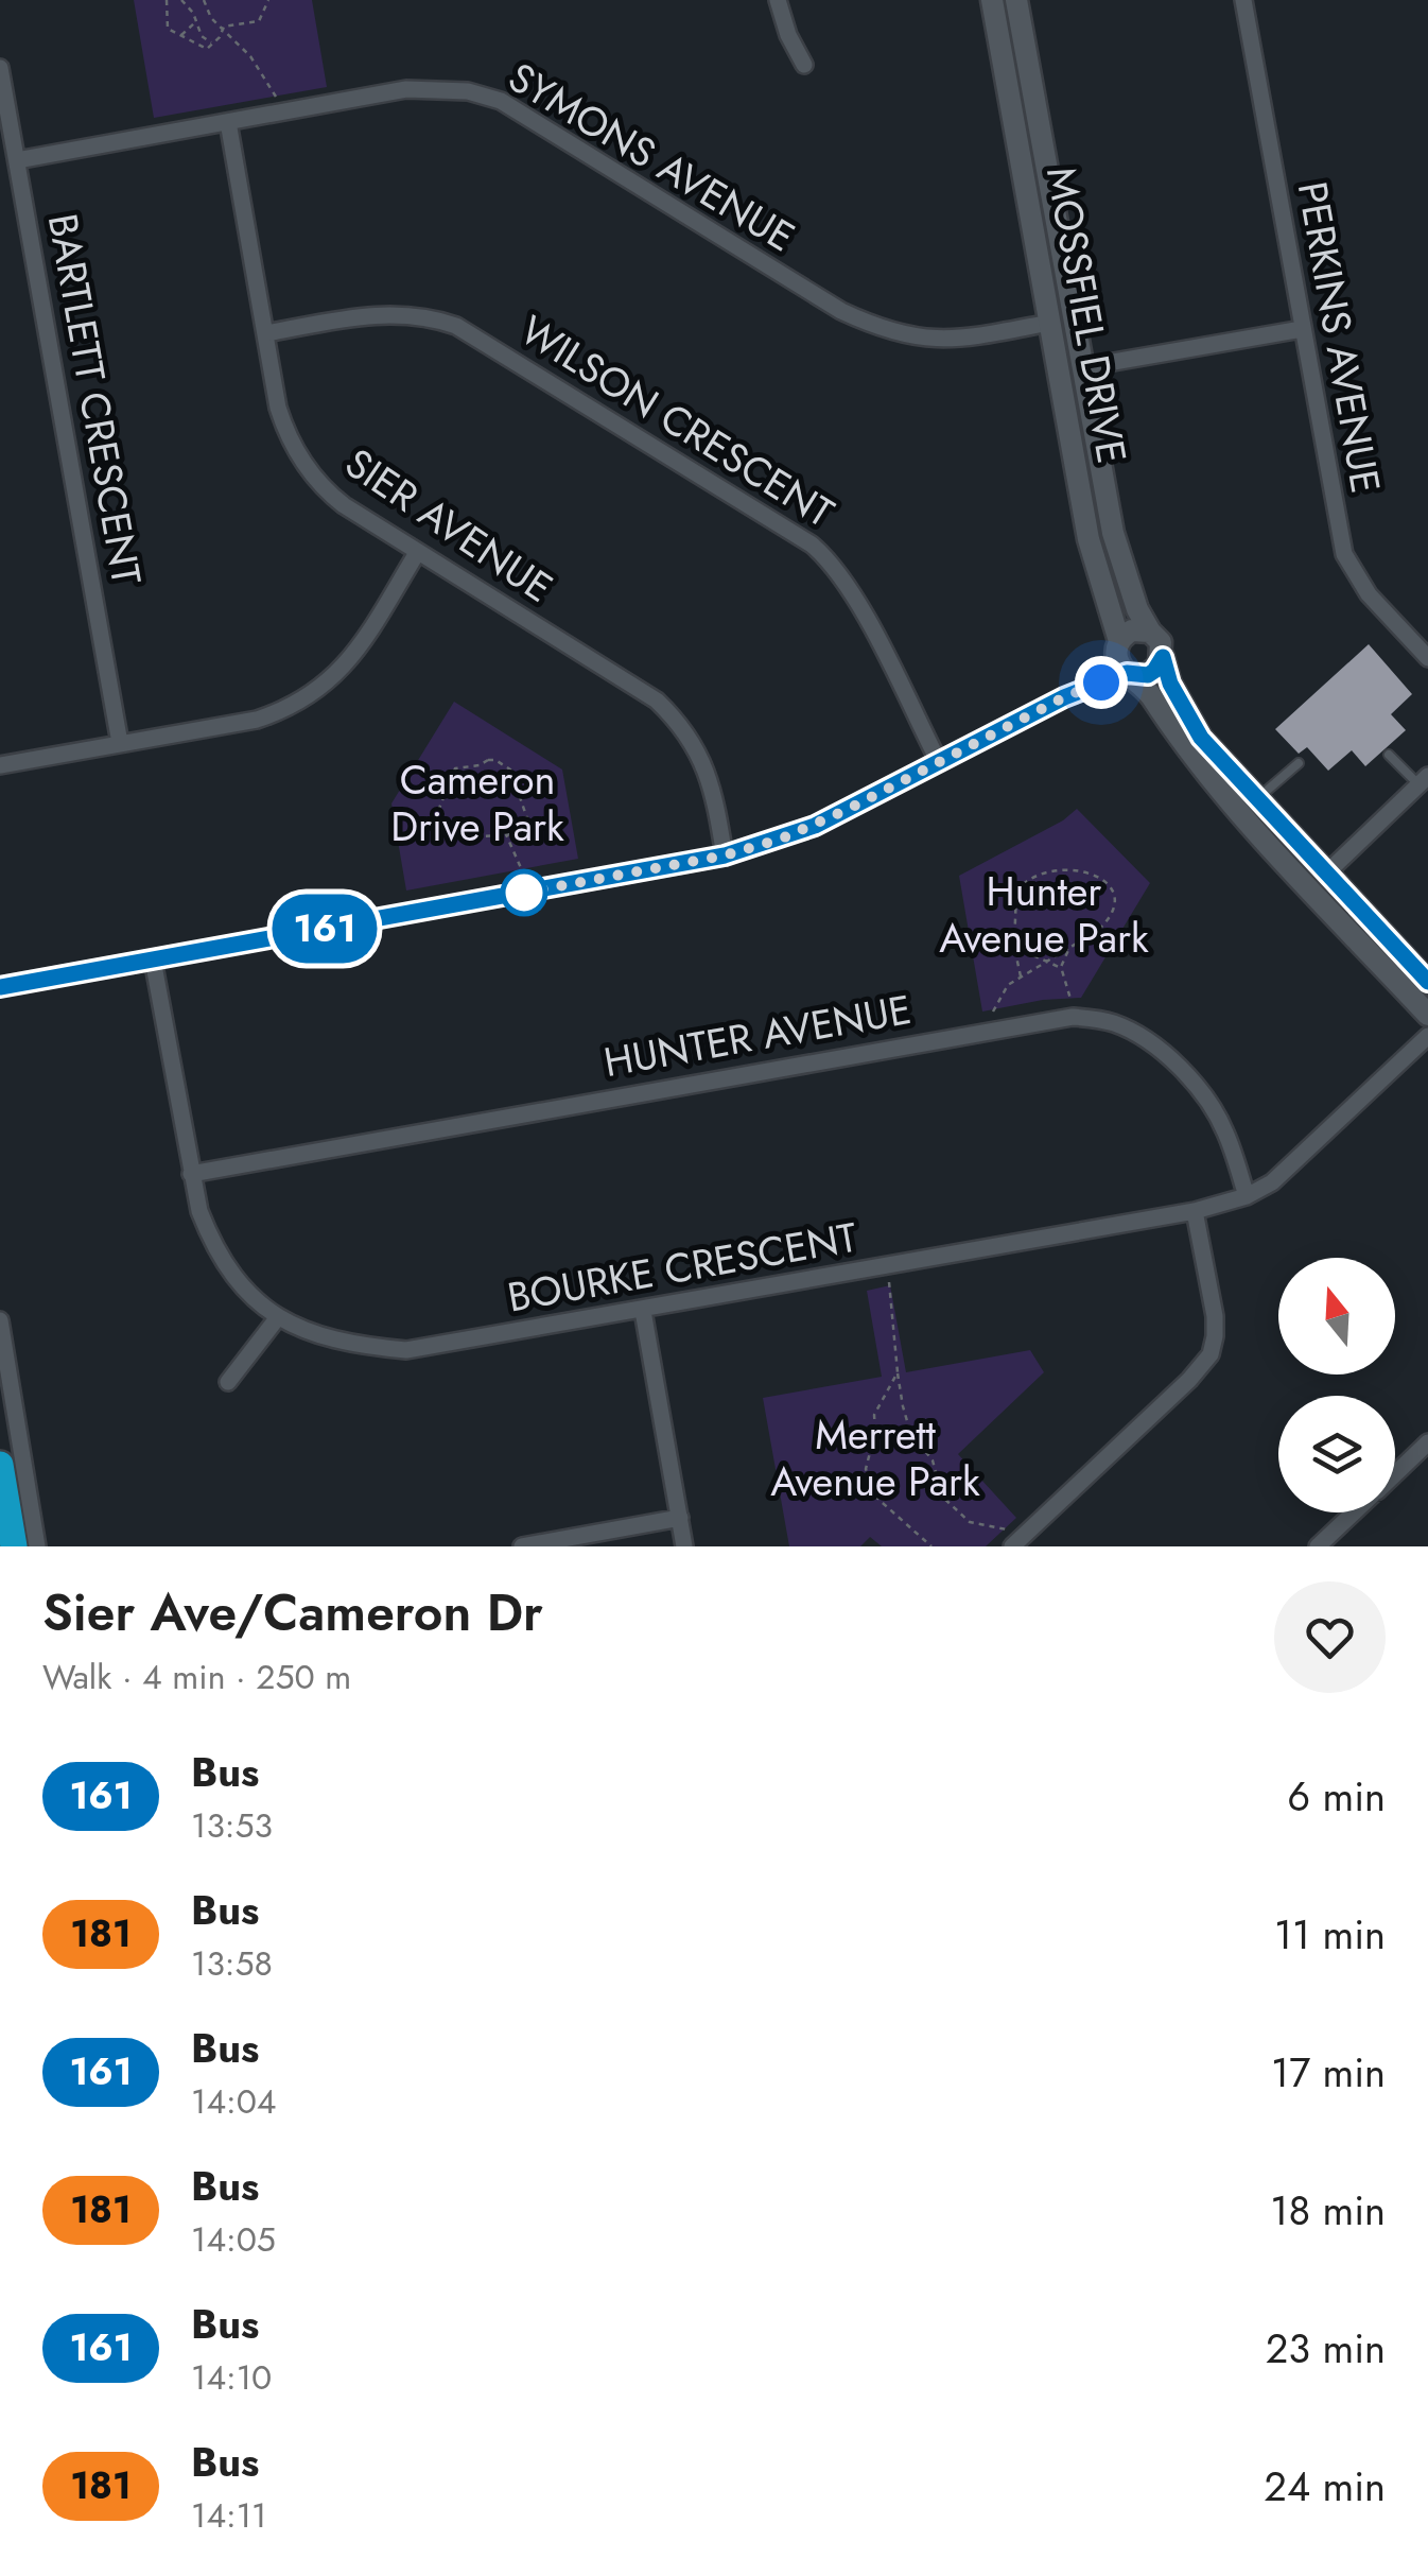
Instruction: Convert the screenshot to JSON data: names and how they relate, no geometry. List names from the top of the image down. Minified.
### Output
{"streets":{"street":["SYMONS AVENUE","MOSSFIEL DRIVE","PERKINS AVENUE","BARTLETT CRESCENT","WILSON CRESCENT","SIER AVENUE","HUNTER AVENUE","BOURKE CRESCENT"]},"crossings":[["SYMONS AVENUE","MOSSFIEL DRIVE"],["SYMONS AVENUE","BARTLETT CRESCENT"],["SYMONS AVENUE","SIER AVENUE"],["WILSON CRESCENT","SIER AVENUE"],["HUNTER AVENUE","BOURKE CRESCENT"]],"parks":["Cameron Drive Park","Hunter Avenue Park","Merrett Avenue Park"],"lines":["bus line 161"],"north":"top","page":{"on_map":"161","heading":["Sier Ave/Cameron Dr","Walk · 4 min · 250 m"],"list":[{"mark":"161","name":"Bus","note":"13:53","value":"6 min"},{"mark":"181","name":"Bus","note":"13:58","value":"11 min"},{"mark":"161","name":"Bus","note":"14:04","value":"17 min"},{"mark":"181","name":"Bus","note":"14:05","value":"18 min"},{"mark":"161","name":"Bus","note":"14:10","value":"23 min"},{"mark":"181","name":"Bus","note":"14:11","value":"24 min"}]}}
